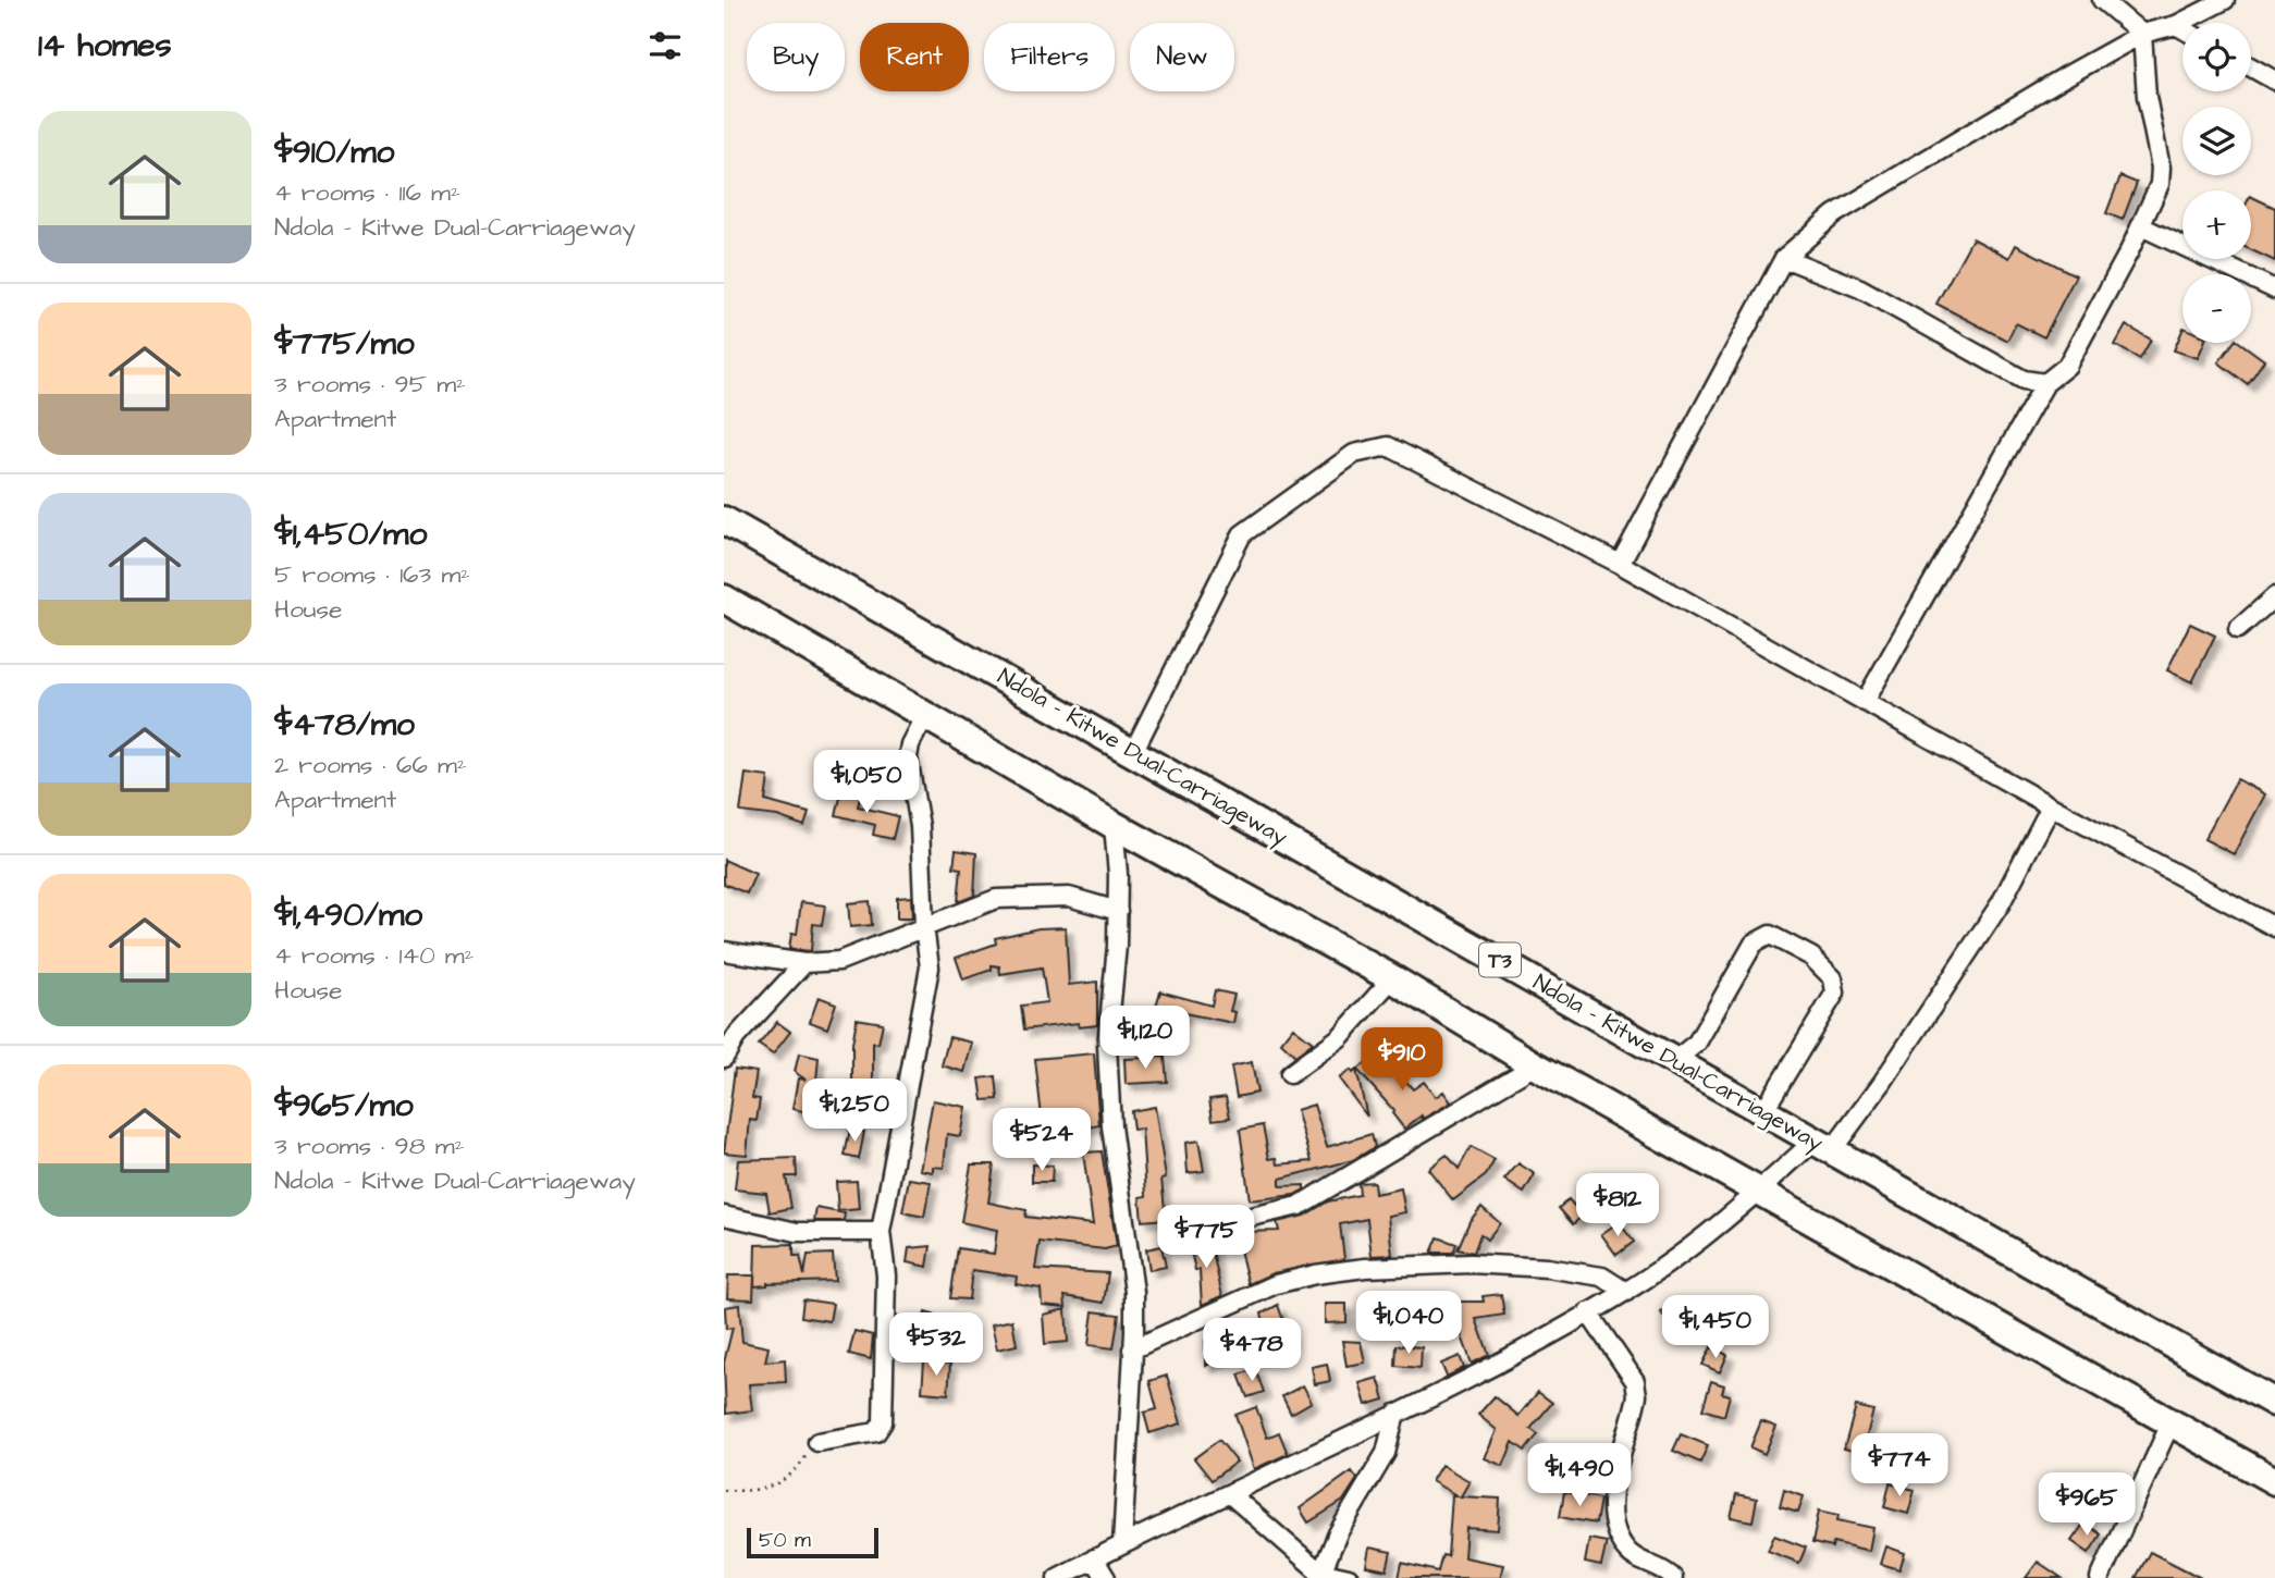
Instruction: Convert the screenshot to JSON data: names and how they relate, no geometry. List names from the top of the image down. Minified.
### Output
{"streets":{"highway":["Ndola - Kitwe Dual-Carriageway","T3"]},"scale_bar":"50 m","page":{"heading":"14 homes","map_buttons":["+","−"],"chip":["Buy","Rent","Filters","New"],"list":[{"name":"$910/mo","note":"4 rooms · 116 m² · Ndola - Kitwe Dual-Carriageway"},{"name":"$775/mo","note":"3 rooms · 95 m² · Apartment"},{"name":"$1,450/mo","note":"5 rooms · 163 m² · House"},{"name":"$478/mo","note":"2 rooms · 66 m² · Apartment"},{"name":"$1,490/mo","note":"4 rooms · 140 m² · House"},{"name":"$965/mo","note":"3 rooms · 98 m² · Ndola - Kitwe Dual-Carriageway"}],"price":["$1,050","$1,120","$910","$1,250","$524","$812","$775","$1,040","$1,450","$532","$478","$774","$1,490","$965"],"scale":"50 m"}}
